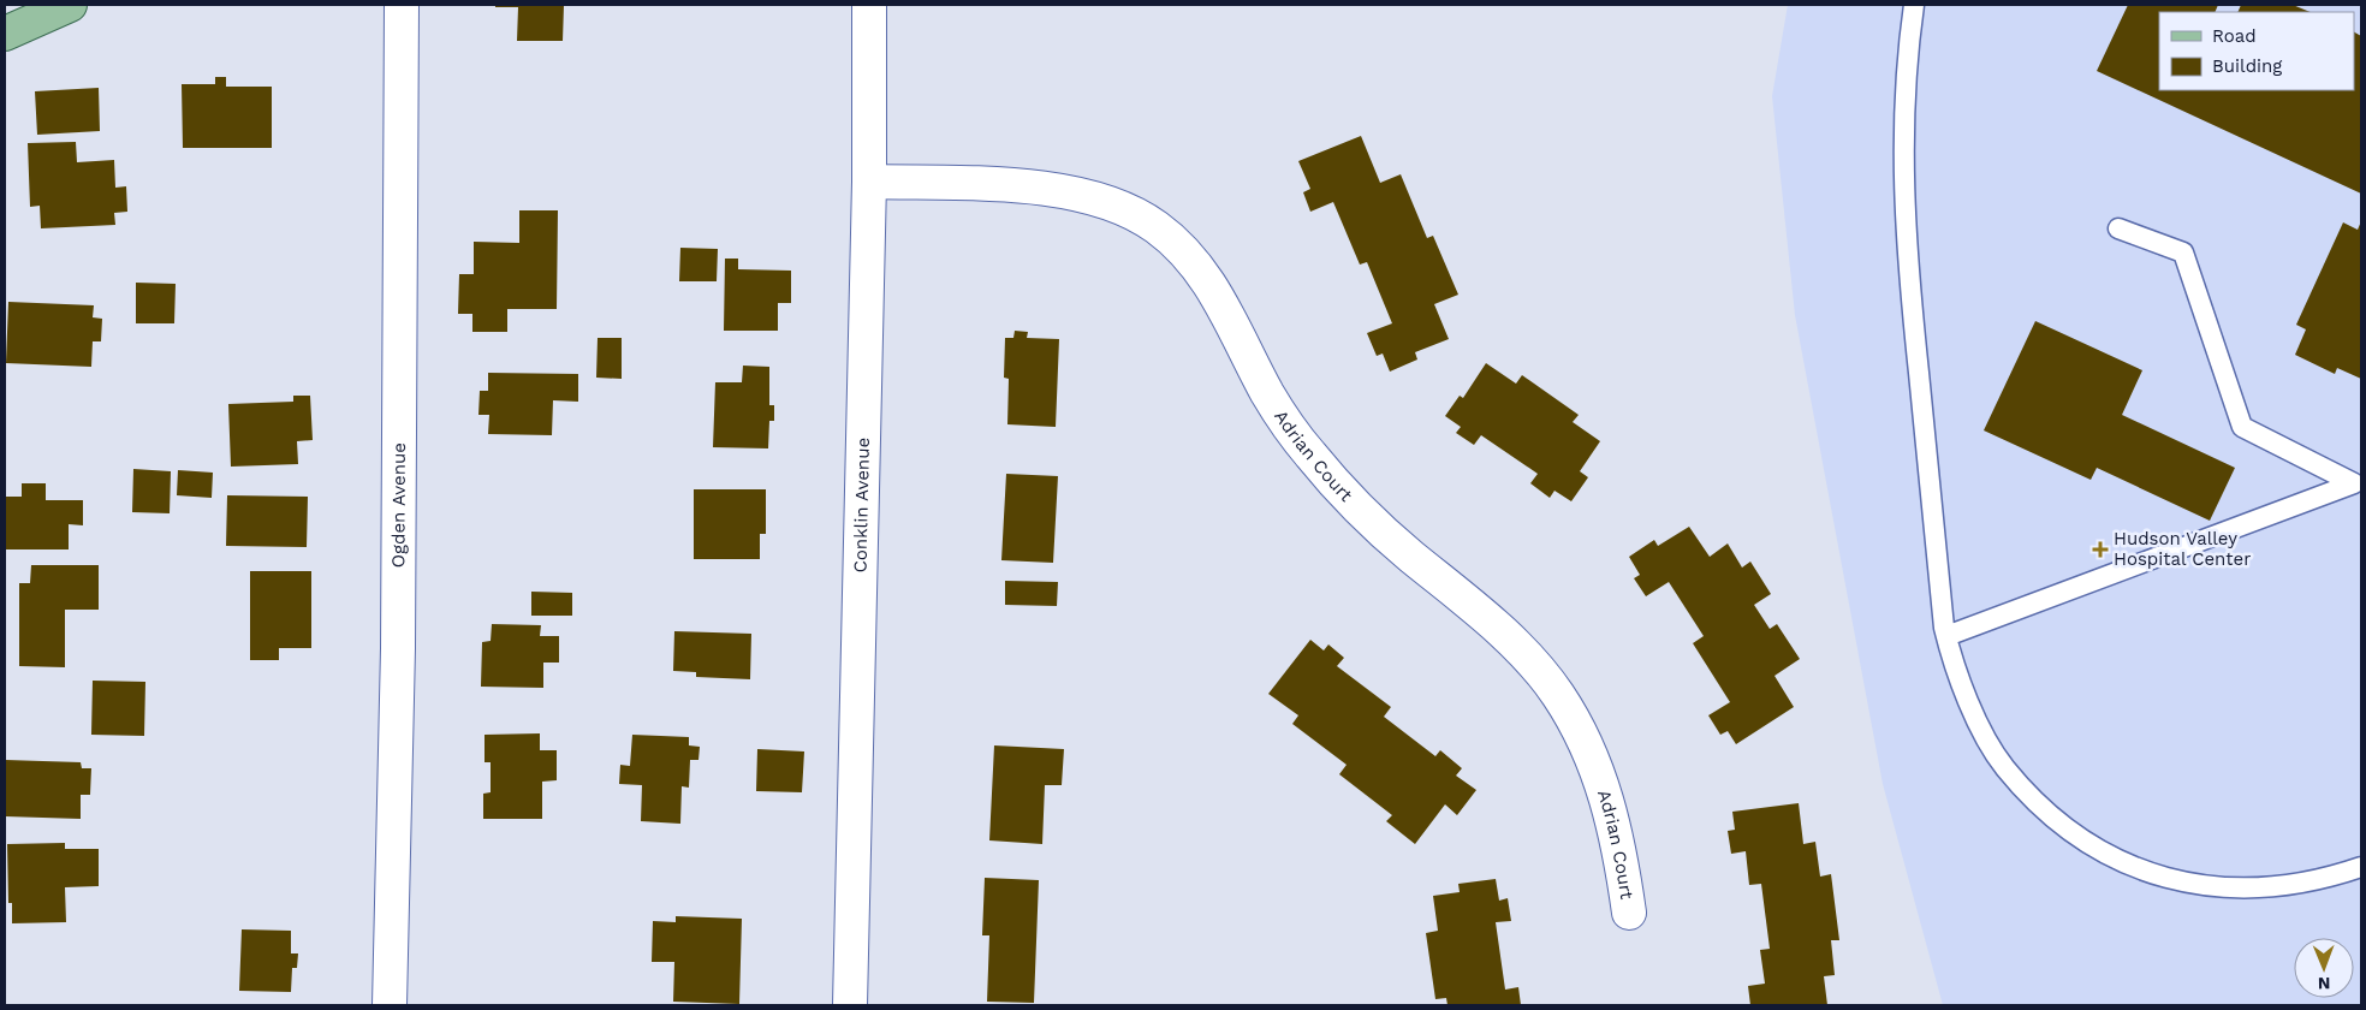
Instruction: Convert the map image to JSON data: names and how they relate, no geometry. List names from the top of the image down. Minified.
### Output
{"streets":{"street":["Adrian Court","Ogden Avenue","Conklin Avenue"]},"crossings":[["Adrian Court","Conklin Avenue"]],"places":{"health":["Hudson Valley Hospital Center"]},"legend":["Road","Building"],"north":"bottom"}
